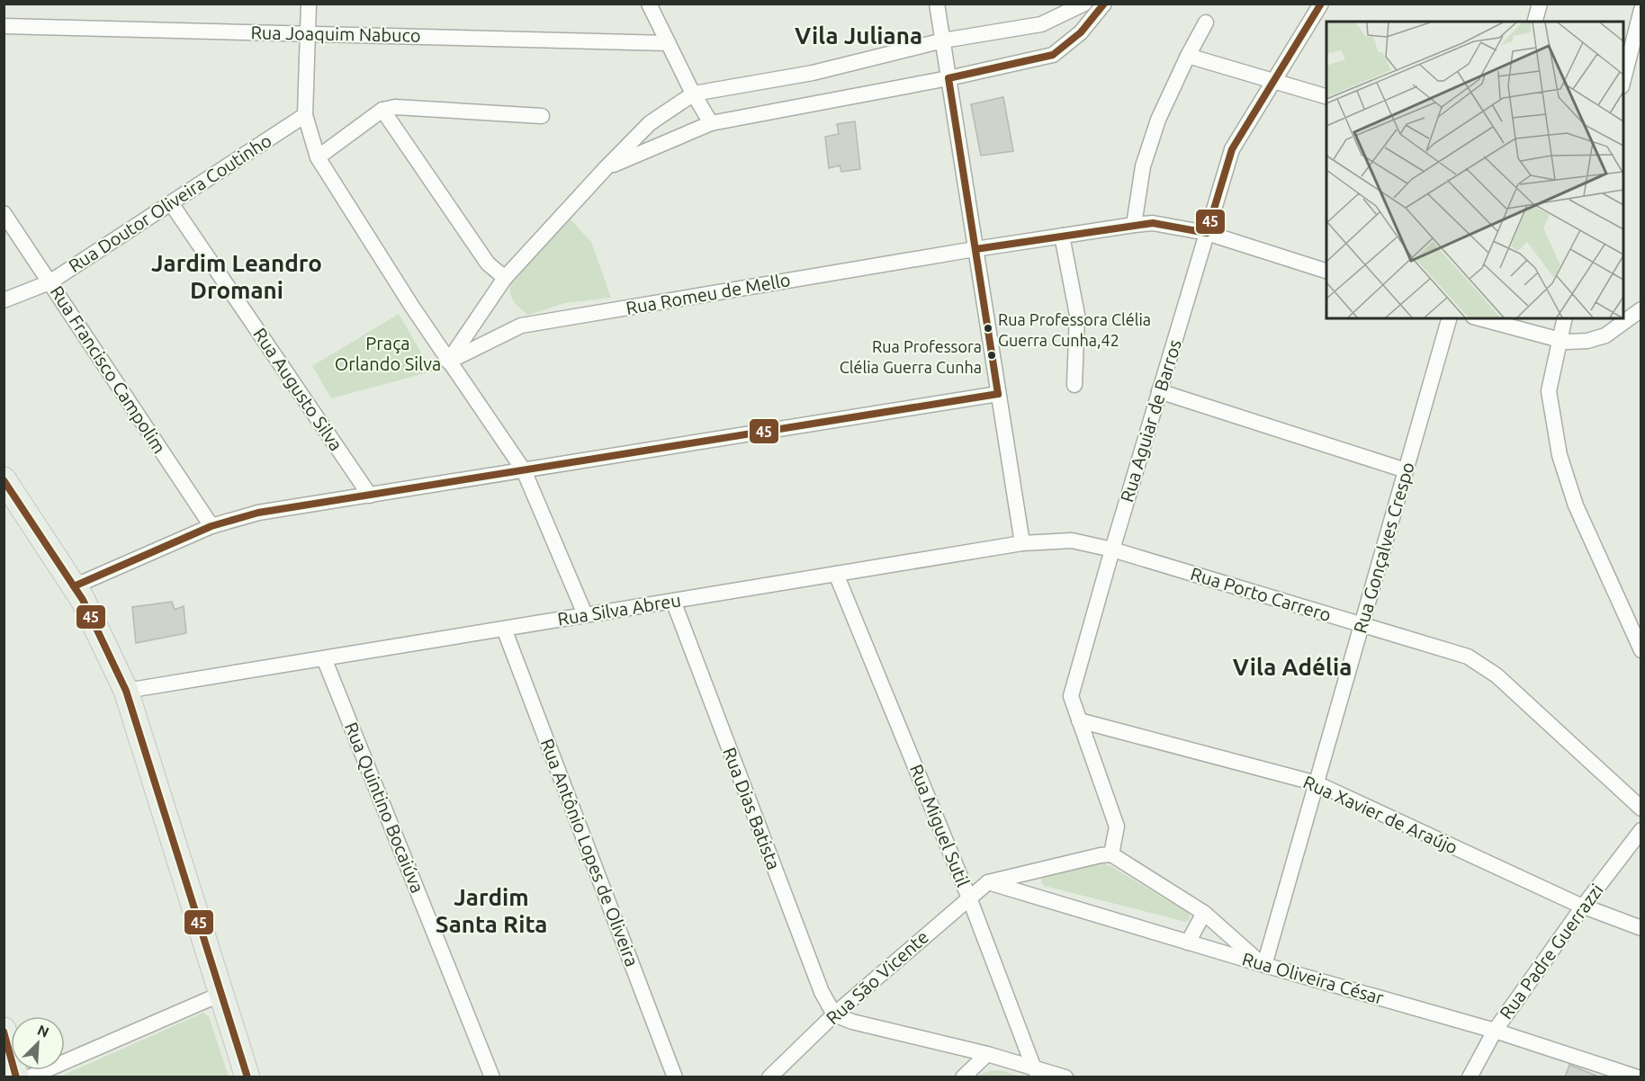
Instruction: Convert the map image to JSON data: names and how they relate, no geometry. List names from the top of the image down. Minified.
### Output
{"streets":{"street":["Rua Joaquim Nabuco","Rua Doutor Oliveira Coutinho","Rua Romeu de Mello","Rua Francisco Campolim","Rua Augusto Silva","Rua Aguiar de Barros","Rua Gonçalves Crespo","Rua Porto Carrero","Rua Silva Abreu","Rua Quintino Bocaiúva","Rua Dias Batista","Rua Xavier de Araújo","Rua Miguel Sutil","Rua Antônio Lopes de Oliveira","Rua Padre Guerrazzi","Rua São Vicente","Rua Oliveira César"]},"crossings":[["Rua Doutor Oliveira Coutinho","Rua Francisco Campolim"],["Rua Doutor Oliveira Coutinho","Rua Augusto Silva"],["Rua Romeu de Mello","Rua Aguiar de Barros"],["Rua Aguiar de Barros","Rua Porto Carrero"],["Rua Aguiar de Barros","Rua Silva Abreu"],["Rua Aguiar de Barros","Rua Xavier de Araújo"],["Rua Gonçalves Crespo","Rua Porto Carrero"],["Rua Gonçalves Crespo","Rua Xavier de Araújo"],["Rua Gonçalves Crespo","Rua Oliveira César"],["Rua Porto Carrero","Rua Silva Abreu"],["Rua Silva Abreu","Rua Quintino Bocaiúva"],["Rua Silva Abreu","Rua Dias Batista"],["Rua Silva Abreu","Rua Miguel Sutil"],["Rua Silva Abreu","Rua Antônio Lopes de Oliveira"],["Rua Dias Batista","Rua São Vicente"],["Rua Xavier de Araújo","Rua Padre Guerrazzi"],["Rua Miguel Sutil","Rua São Vicente"],["Rua Padre Guerrazzi","Rua Oliveira César"],["Rua São Vicente","Rua Oliveira César"]],"districts":["Vila Juliana","Jardim Leandro Dromani","Vila Adélia","Jardim Santa Rita"],"parks":["Praça Orlando Silva"],"places":["Rua Professora Clélia Guerra Cunha,42","Rua Professora Clélia Guerra Cunha"],"lines":["transit line 45"],"north":"top right"}
